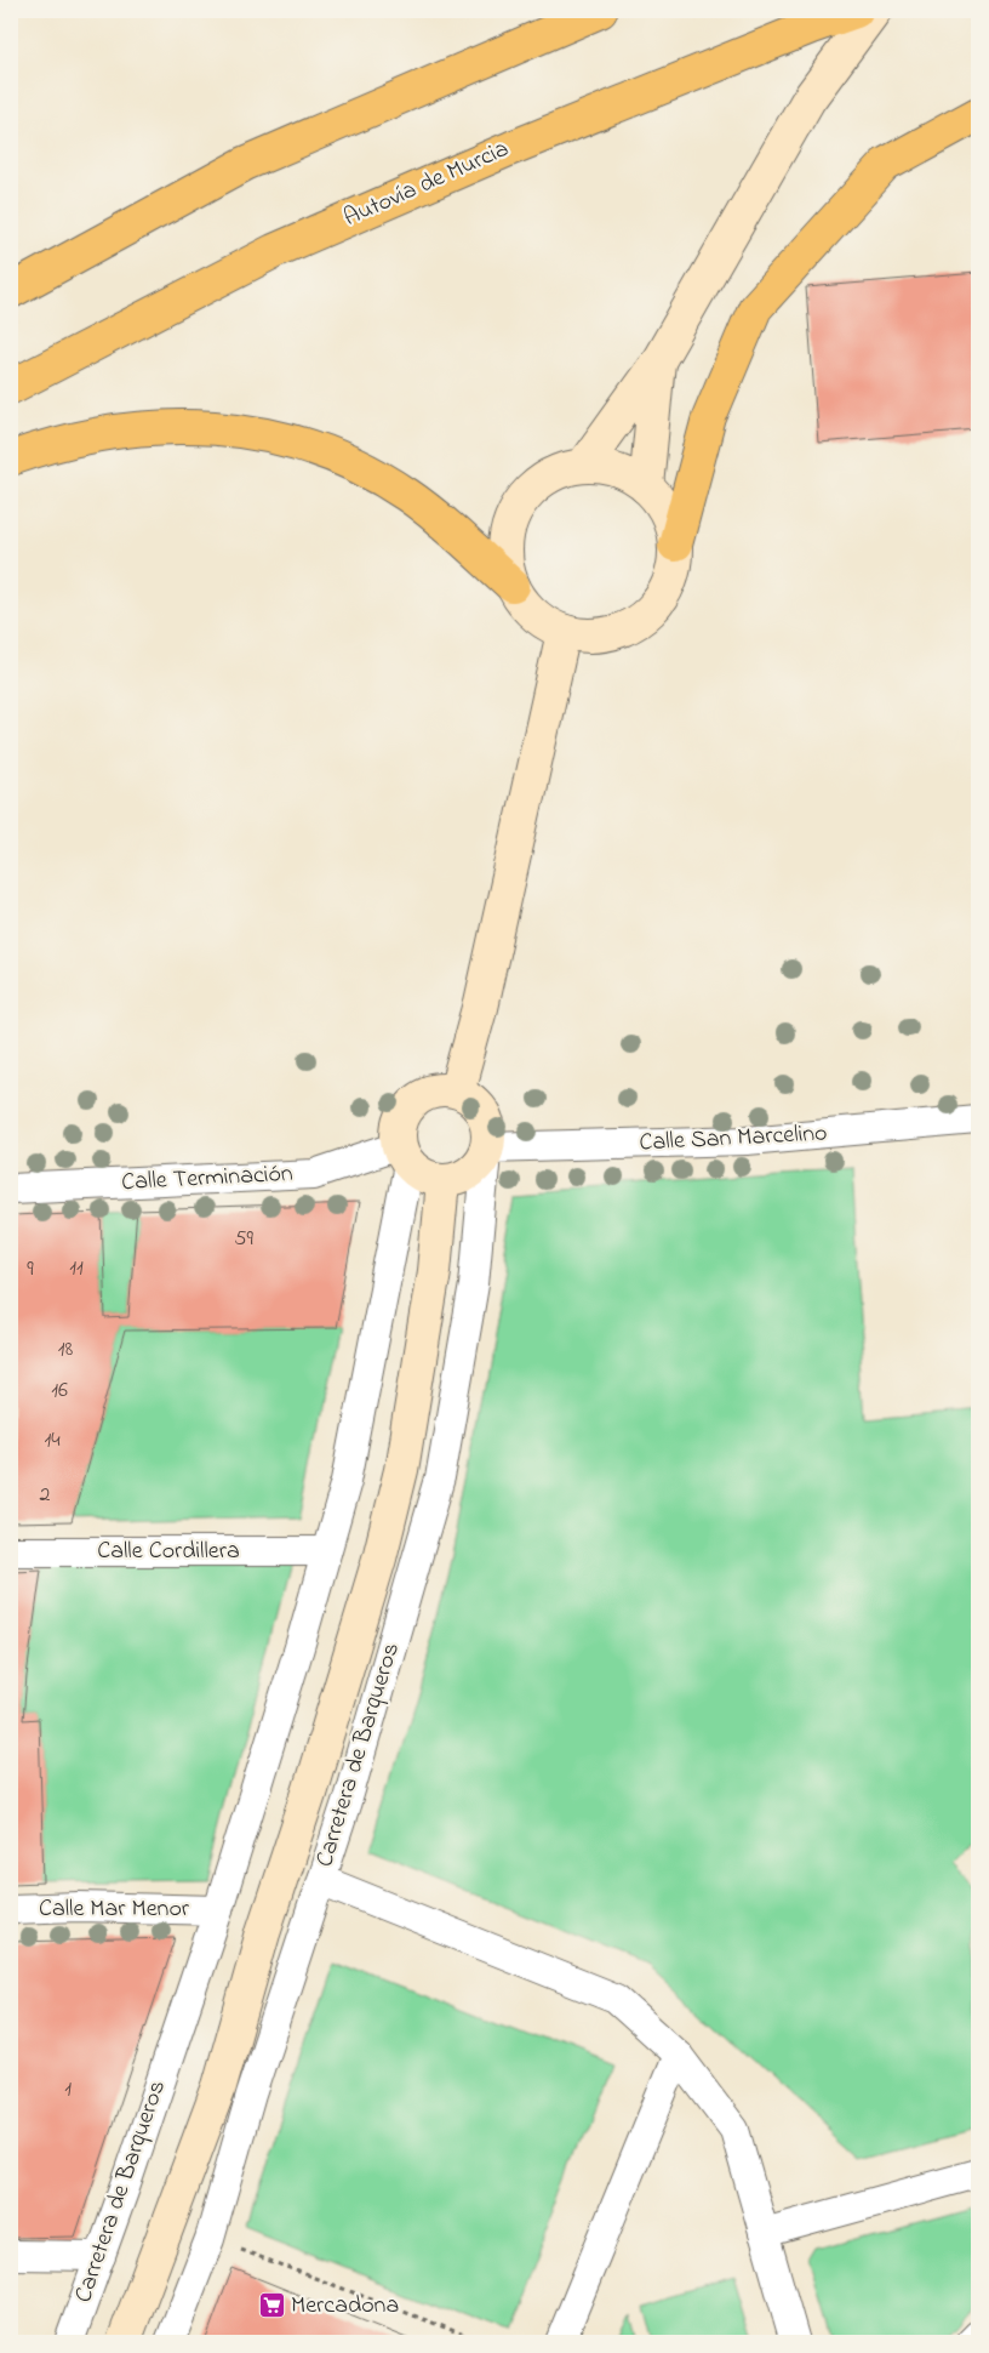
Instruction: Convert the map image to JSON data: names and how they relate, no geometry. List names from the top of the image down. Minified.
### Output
{"streets":{"highway":["Autovía de Murcia"],"main road":["Carretera de Barqueros"],"street":["Calle San Marcelino","Calle Terminación","Calle Cordillera","Calle Mar Menor"]},"crossings":[["Calle San Marcelino","Calle Terminación"],["Calle San Marcelino","Carretera de Barqueros"],["Calle Terminación","Carretera de Barqueros"],["Calle Cordillera","Carretera de Barqueros"],["Carretera de Barqueros","Calle Mar Menor"]],"places":{"supermarket":["Mercadona"]},"house_numbers":["59","11","9","18","16","14","2","1"]}
